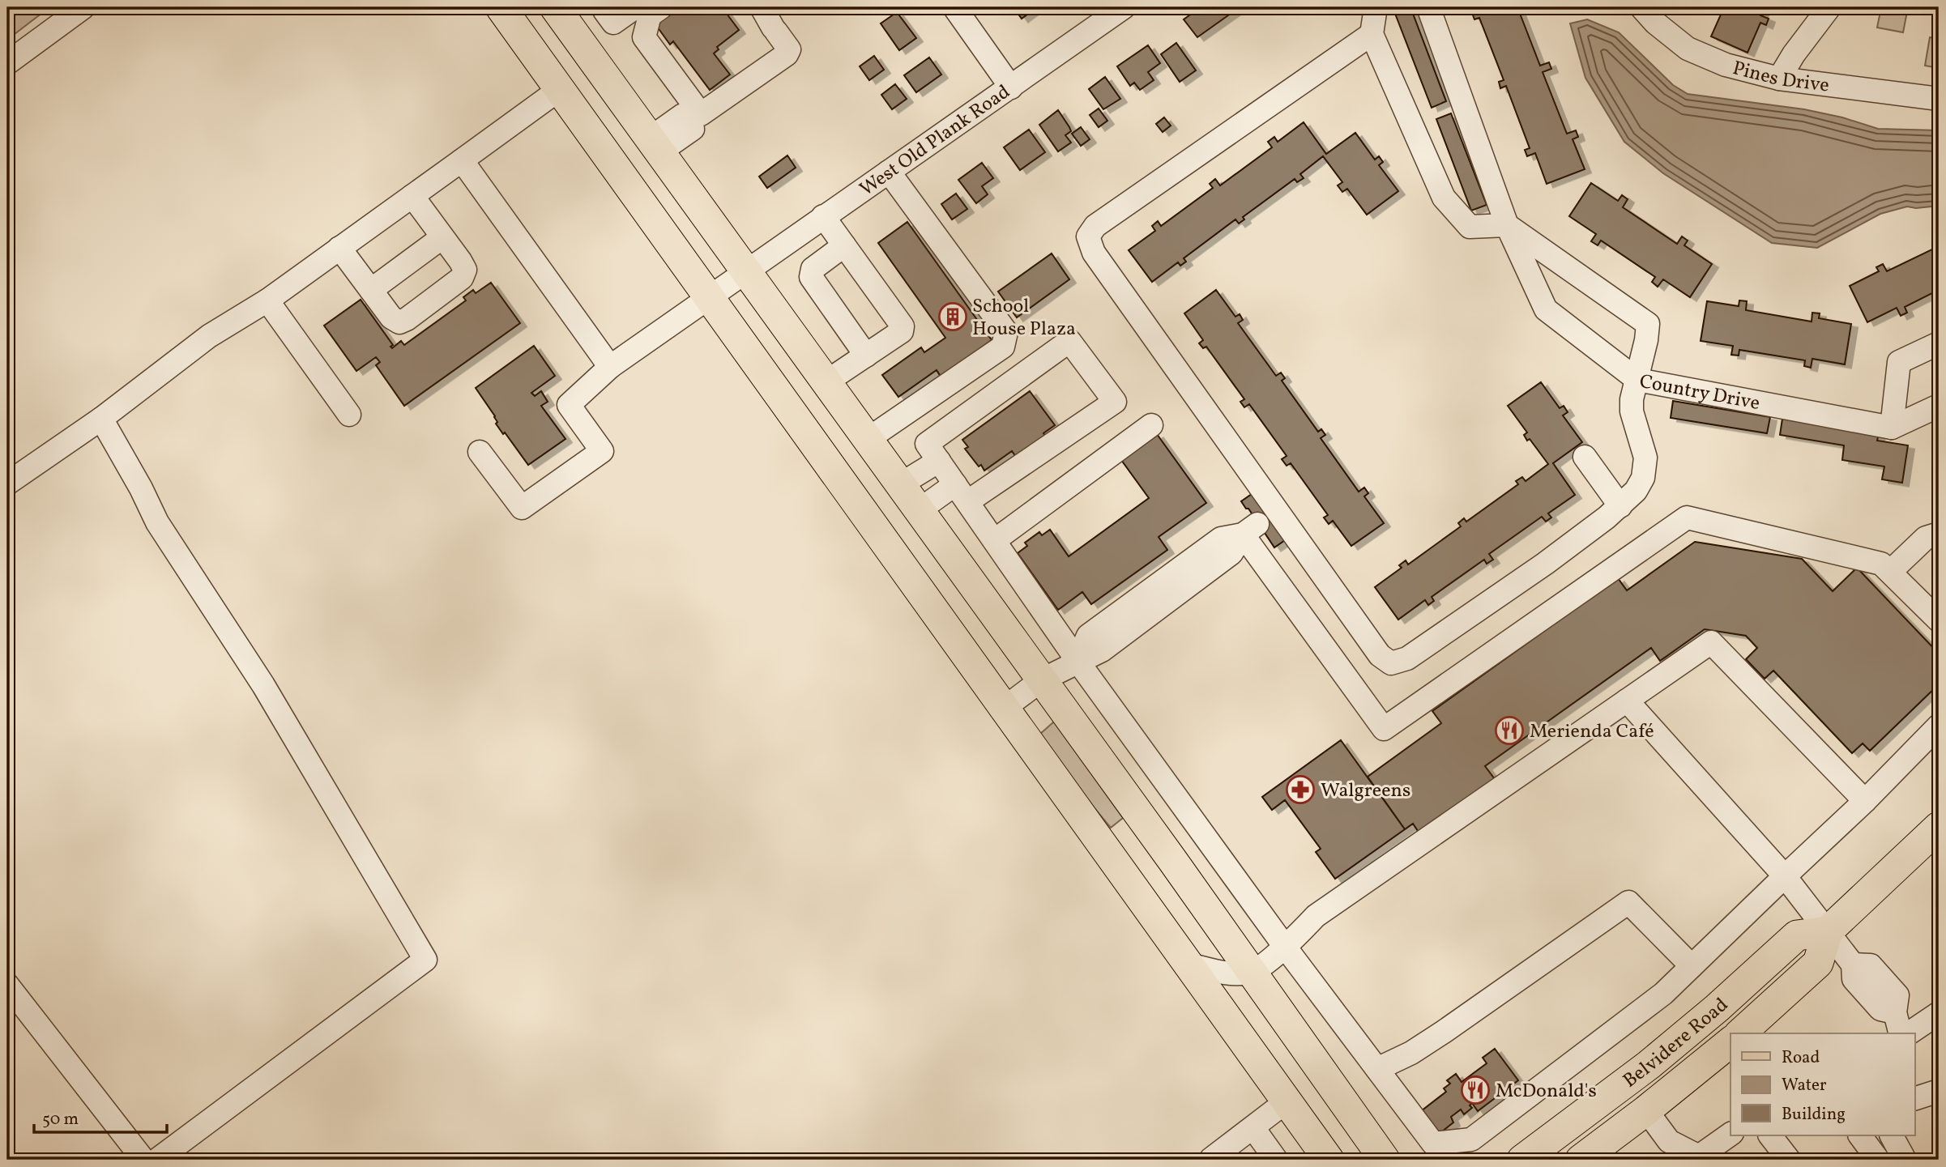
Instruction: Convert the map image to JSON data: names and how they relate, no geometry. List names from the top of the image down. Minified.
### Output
{"streets":{"main road":["Belvidere Road"],"street":["Pines Drive","West Old Plank Road","Country Drive"]},"places":{"building":["School House Plaza"],"restaurant":["Merienda Café","McDonald's"],"pharmacy":["Walgreens"]},"legend":["Road","Water","Building"],"scale_bar":"50 m"}
